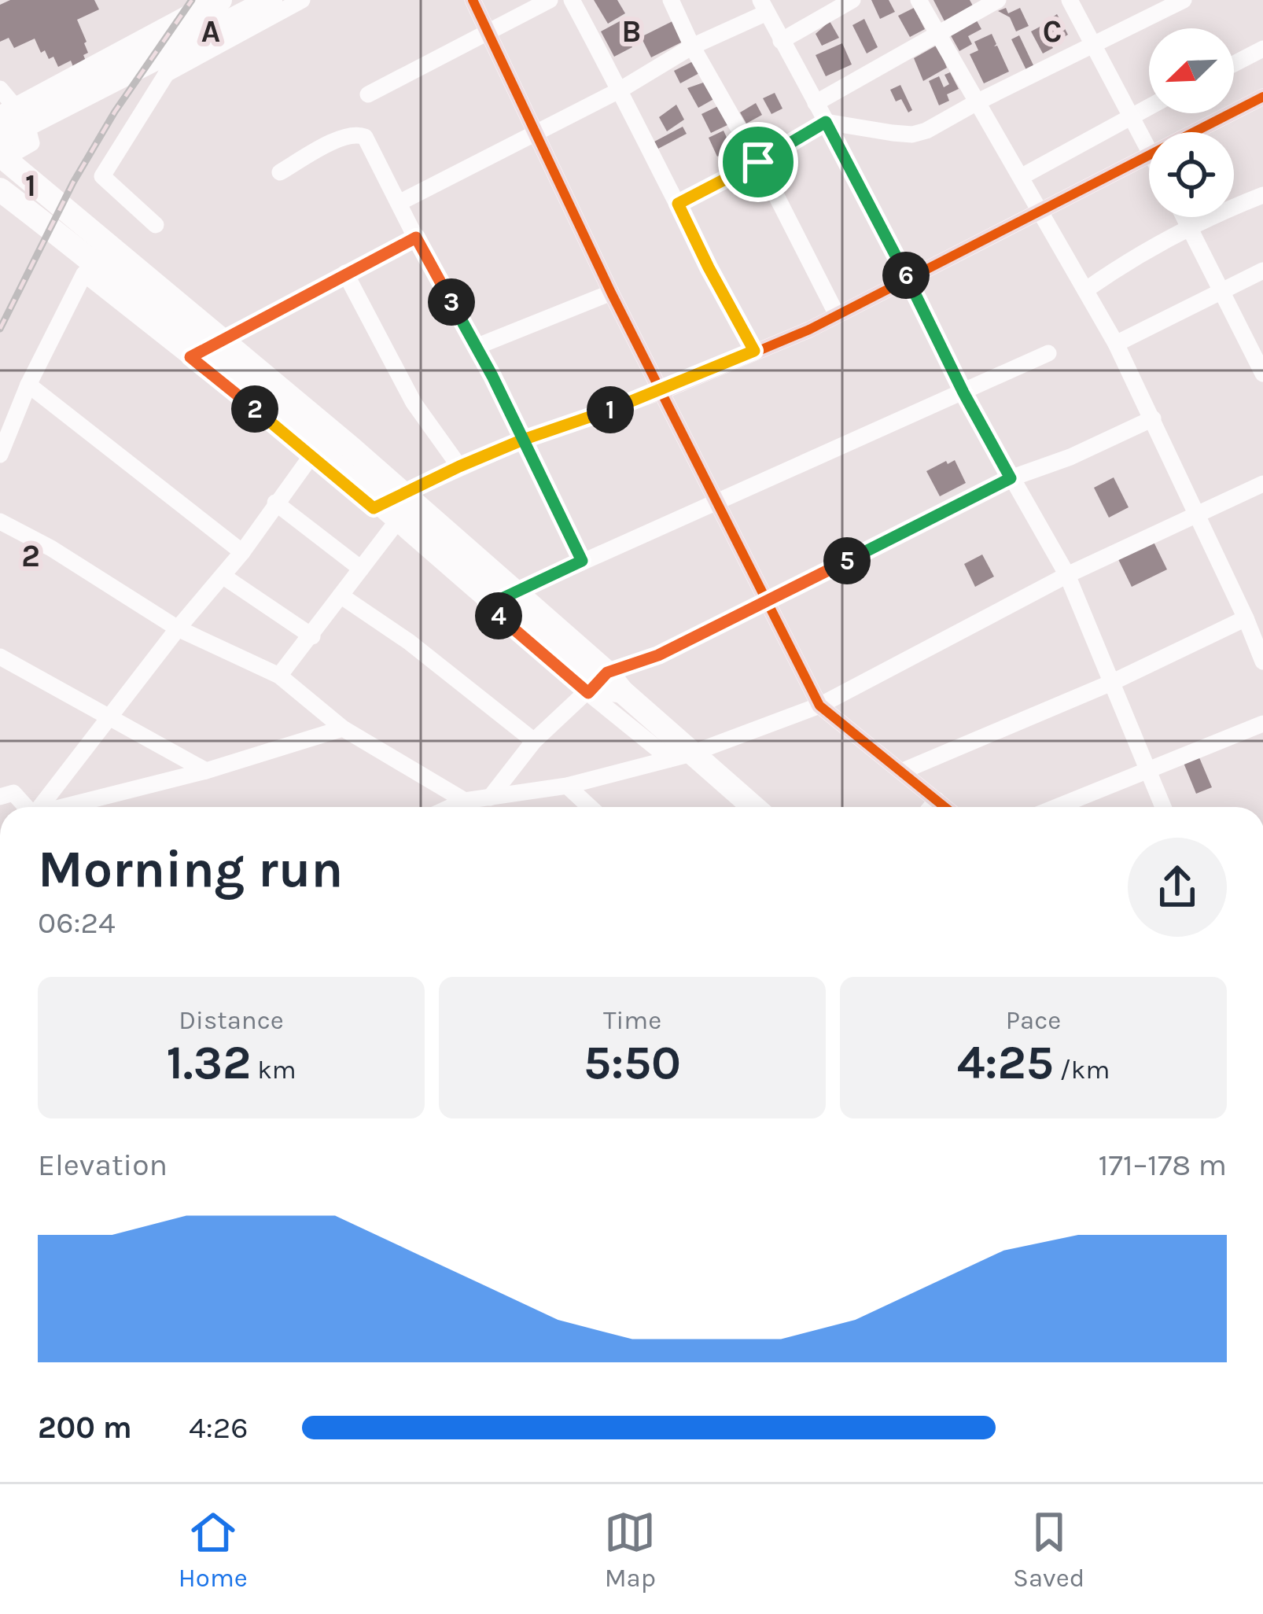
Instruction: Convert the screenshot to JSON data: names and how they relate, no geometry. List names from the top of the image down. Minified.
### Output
{"north":"bottom left","page":{"pins":["6","3","2","1","5","4"],"heading":["Morning run","06:24"],"stats":[["Distance","1.32 km"],["Time","5:50"],["Pace","4:25 /km"]],"chart":["Elevation","171–178 m"],"list":[{"name":"200 m","note":"4:26"}],"tabs":["Home","Map","Saved"]},"grid":{"columns":["A","B","C"],"rows":["1","2"]}}
